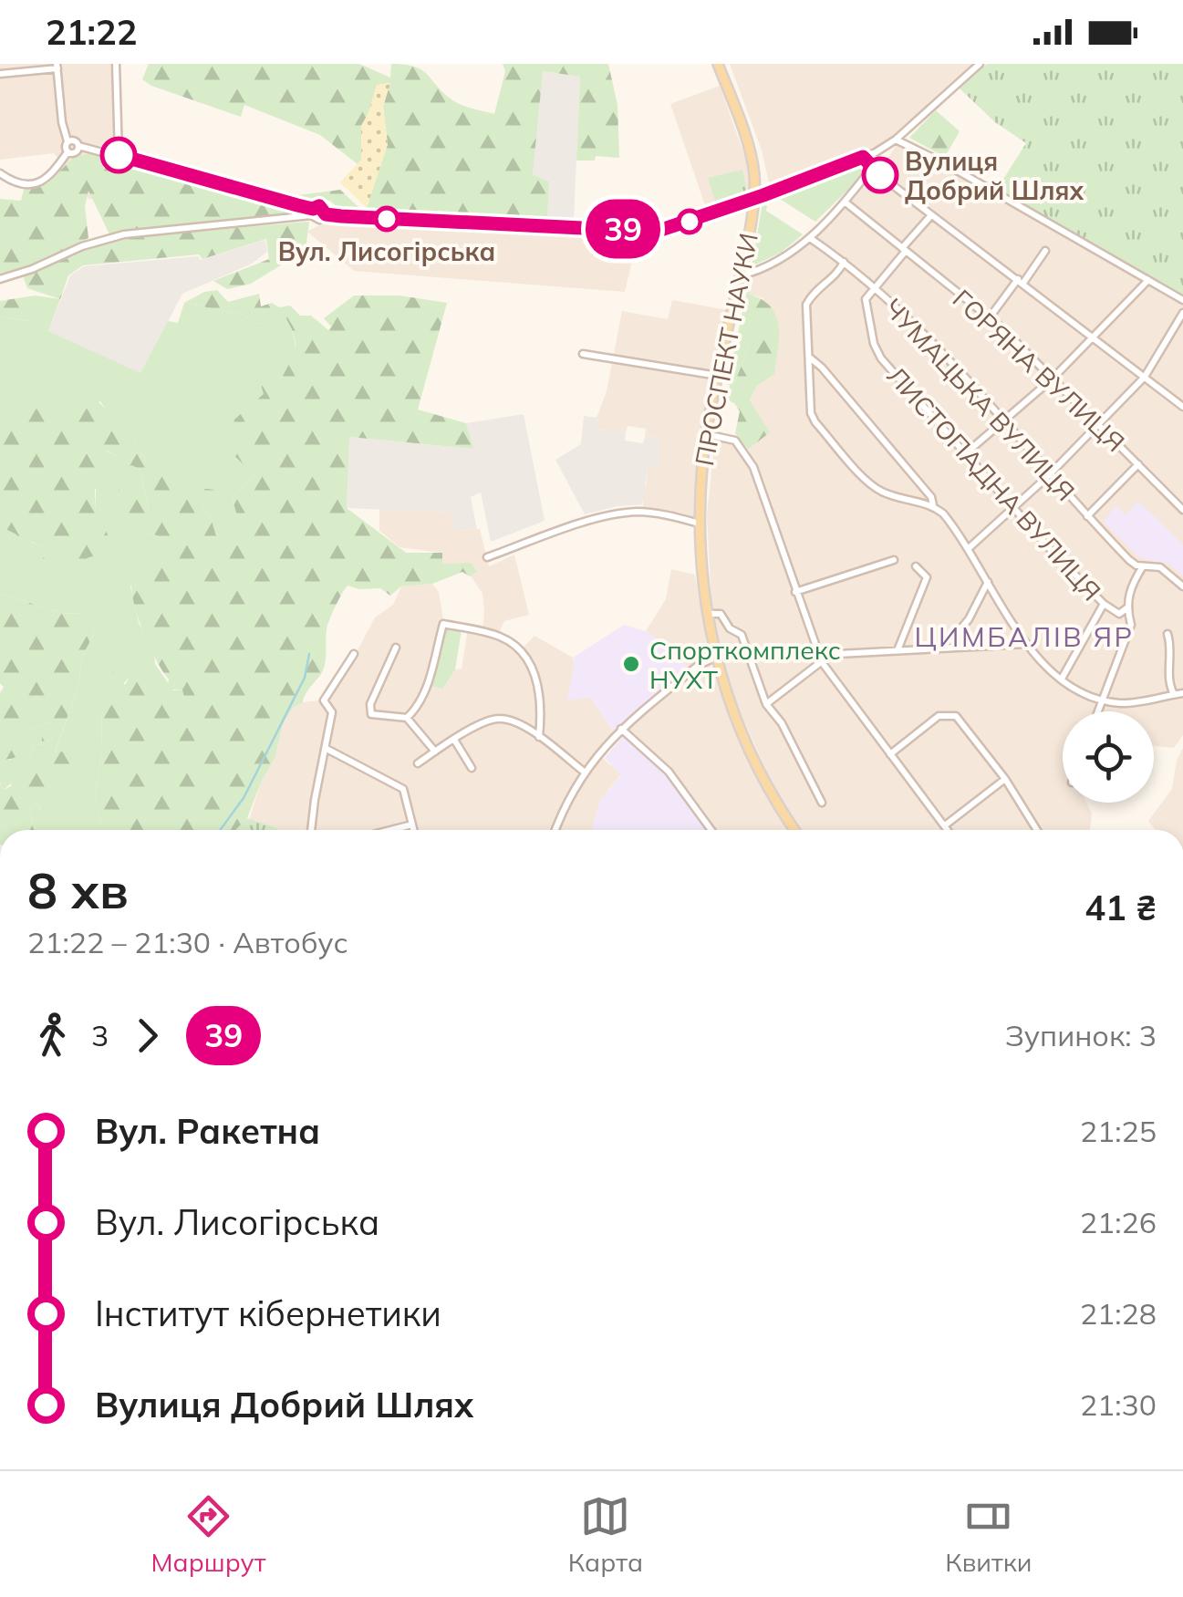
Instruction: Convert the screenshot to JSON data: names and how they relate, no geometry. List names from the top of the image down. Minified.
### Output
{"streets":{"main road":["ПРОСПЕКТ НАУКИ"],"street":["ГОРЯНА ВУЛИЦЯ","ЧУМАЦЬКА ВУЛИЦЯ","ЛИСТОПАДНА ВУЛИЦЯ"]},"crossings":[["ЧУМАЦЬКА ВУЛИЦЯ","ЛИСТОПАДНА ВУЛИЦЯ"]],"districts":["ЦИМБАЛІВ ЯР"],"places":["Вулиця Добрий Шлях","Вул. Лисогірська","Спорткомплекс НУХТ"],"lines":["bus line 39"],"page":{"status":"21:22","on_map":"39","heading":["8 хв","21:22 – 21:30 · Автобус","41 ₴"],"legs":["3","39","Зупинок: 3"],"list":[{"name":"Вул. Ракетна","value":"21:25"},{"name":"Вул. Лисогірська","value":"21:26"},{"name":"Інститут кібернетики","value":"21:28"},{"name":"Вулиця Добрий Шлях","value":"21:30"}],"tabs":["Маршрут","Карта","Квитки"]}}
